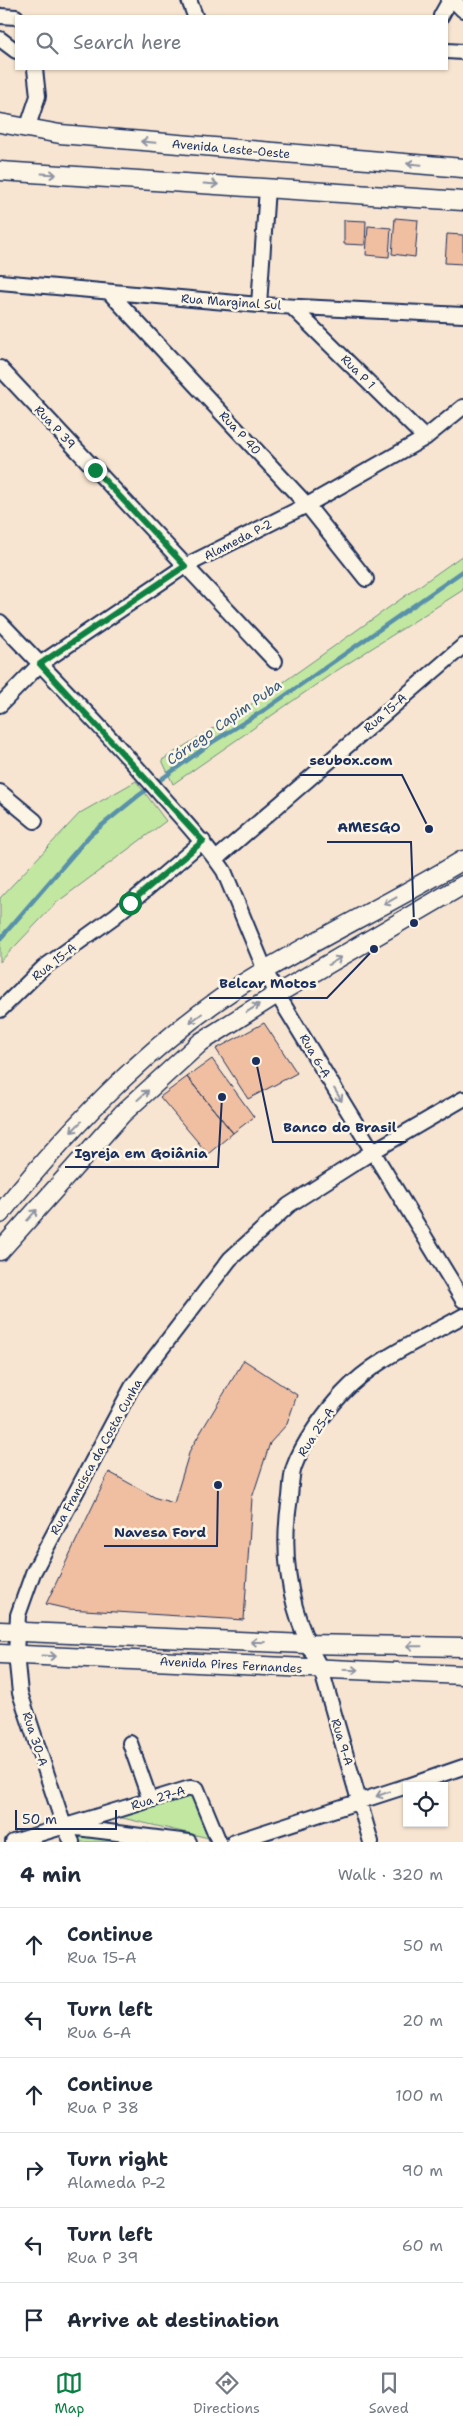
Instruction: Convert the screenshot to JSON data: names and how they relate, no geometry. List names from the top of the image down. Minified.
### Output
{"streets":{"main road":["Avenida Leste-Oeste","Avenida Pires Fernandes"],"street":["Rua Marginal Sul","Rua P 1","Rua P 39","Rua P 40","Alameda P-2","Rua 15-A","Rua 6-A","Rua 25-A","Rua Francisca da Costa Cunha","Rua 30-A","Rua 9-A","Rua 27-A"]},"crossings":[["Rua Marginal Sul","Rua P 1"],["Rua Marginal Sul","Rua P 40"],["Rua P 1","Alameda P-2"],["Rua P 39","Alameda P-2"],["Rua P 40","Alameda P-2"],["Alameda P-2","Rua 6-A"],["Rua 15-A","Rua 6-A"],["Rua 6-A","Rua Francisca da Costa Cunha"],["Rua 25-A","Avenida Pires Fernandes"],["Rua 25-A","Rua 9-A"],["Rua Francisca da Costa Cunha","Avenida Pires Fernandes"],["Rua Francisca da Costa Cunha","Rua 30-A"],["Avenida Pires Fernandes","Rua 30-A"],["Avenida Pires Fernandes","Rua 9-A"],["Rua 30-A","Rua 27-A"]],"water":["Córrego Capim Puba"],"places":["seubox.com","AMESGO","Belcar Motos","Banco do Brasil","Igreja em Goiânia","Navesa Ford"],"scale_bar":"50 m","page":{"search":"Search here","scale":"50 m","heading":["4 min","Walk · 320 m"],"list":[["Continue","Rua 15-A","50 m"],["Turn left","Rua 6-A","20 m"],["Continue","Rua P 38","100 m"],["Turn right","Alameda P-2","90 m"],["Turn left","Rua P 39","60 m"],"Arrive at destination"],"nav":["Map","Directions","Saved"]}}
